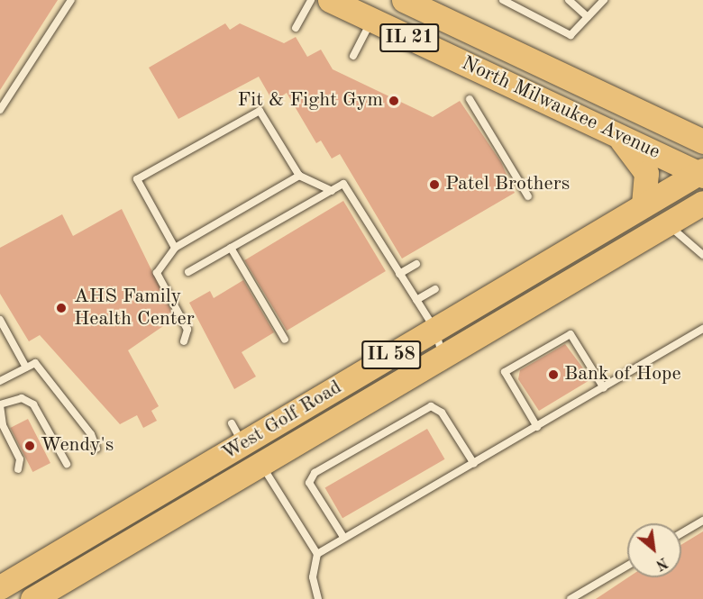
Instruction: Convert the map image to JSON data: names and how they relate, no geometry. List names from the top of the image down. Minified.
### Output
{"streets":{"main road":["IL 21","North Milwaukee Avenue","IL 58","West Golf Road"]},"crossings":[["North Milwaukee Avenue","West Golf Road"]],"places":["Fit & Fight Gym","Patel Brothers","AHS Family Health Center","Bank of Hope","Wendy's"],"north":"bottom right"}
